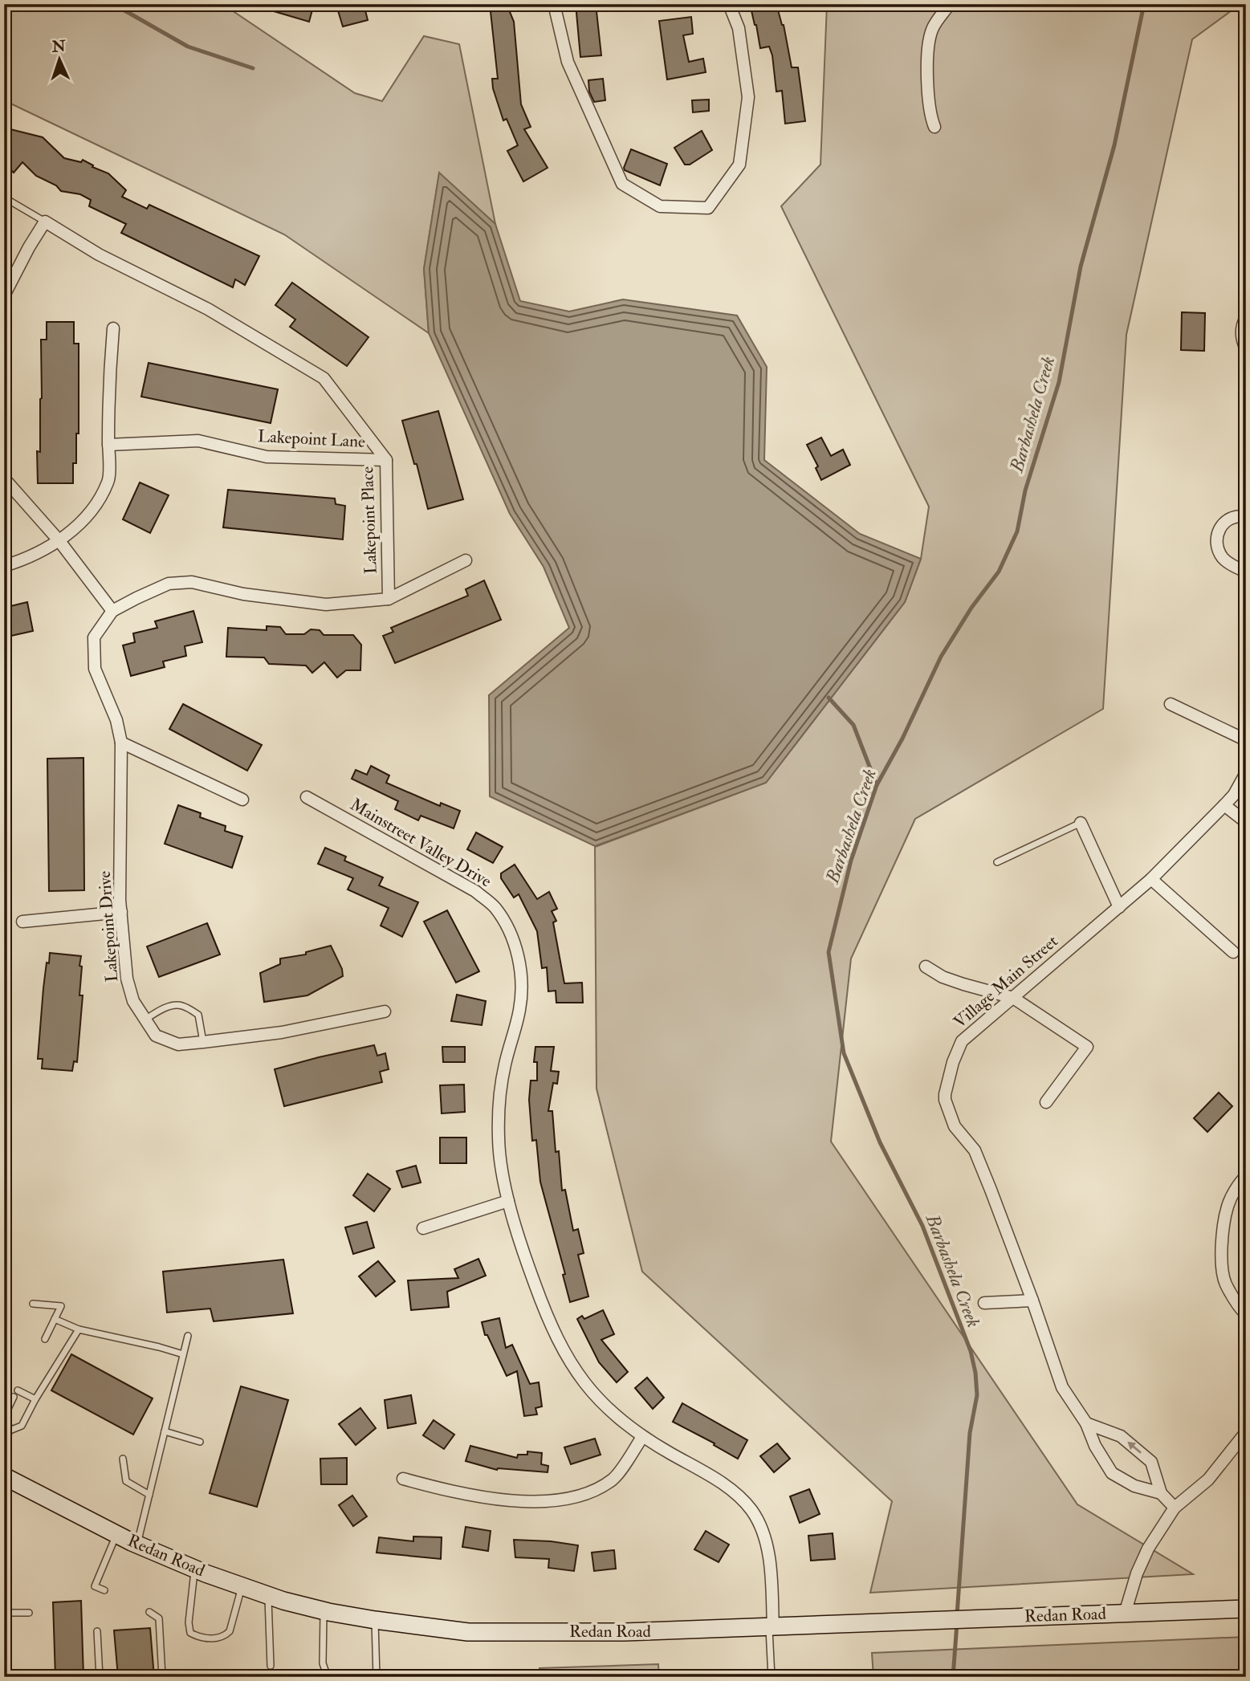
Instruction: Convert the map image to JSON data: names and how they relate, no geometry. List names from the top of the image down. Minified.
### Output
{"streets":{"main road":["Redan Road"],"street":["Lakepoint Lane","Lakepoint Place","Mainstreet Valley Drive","Lakepoint Drive","Village Main Street"]},"crossings":[["Lakepoint Lane","Lakepoint Place"],["Mainstreet Valley Drive","Redan Road"]],"water":["Barbashela Creek"],"north":"top"}
